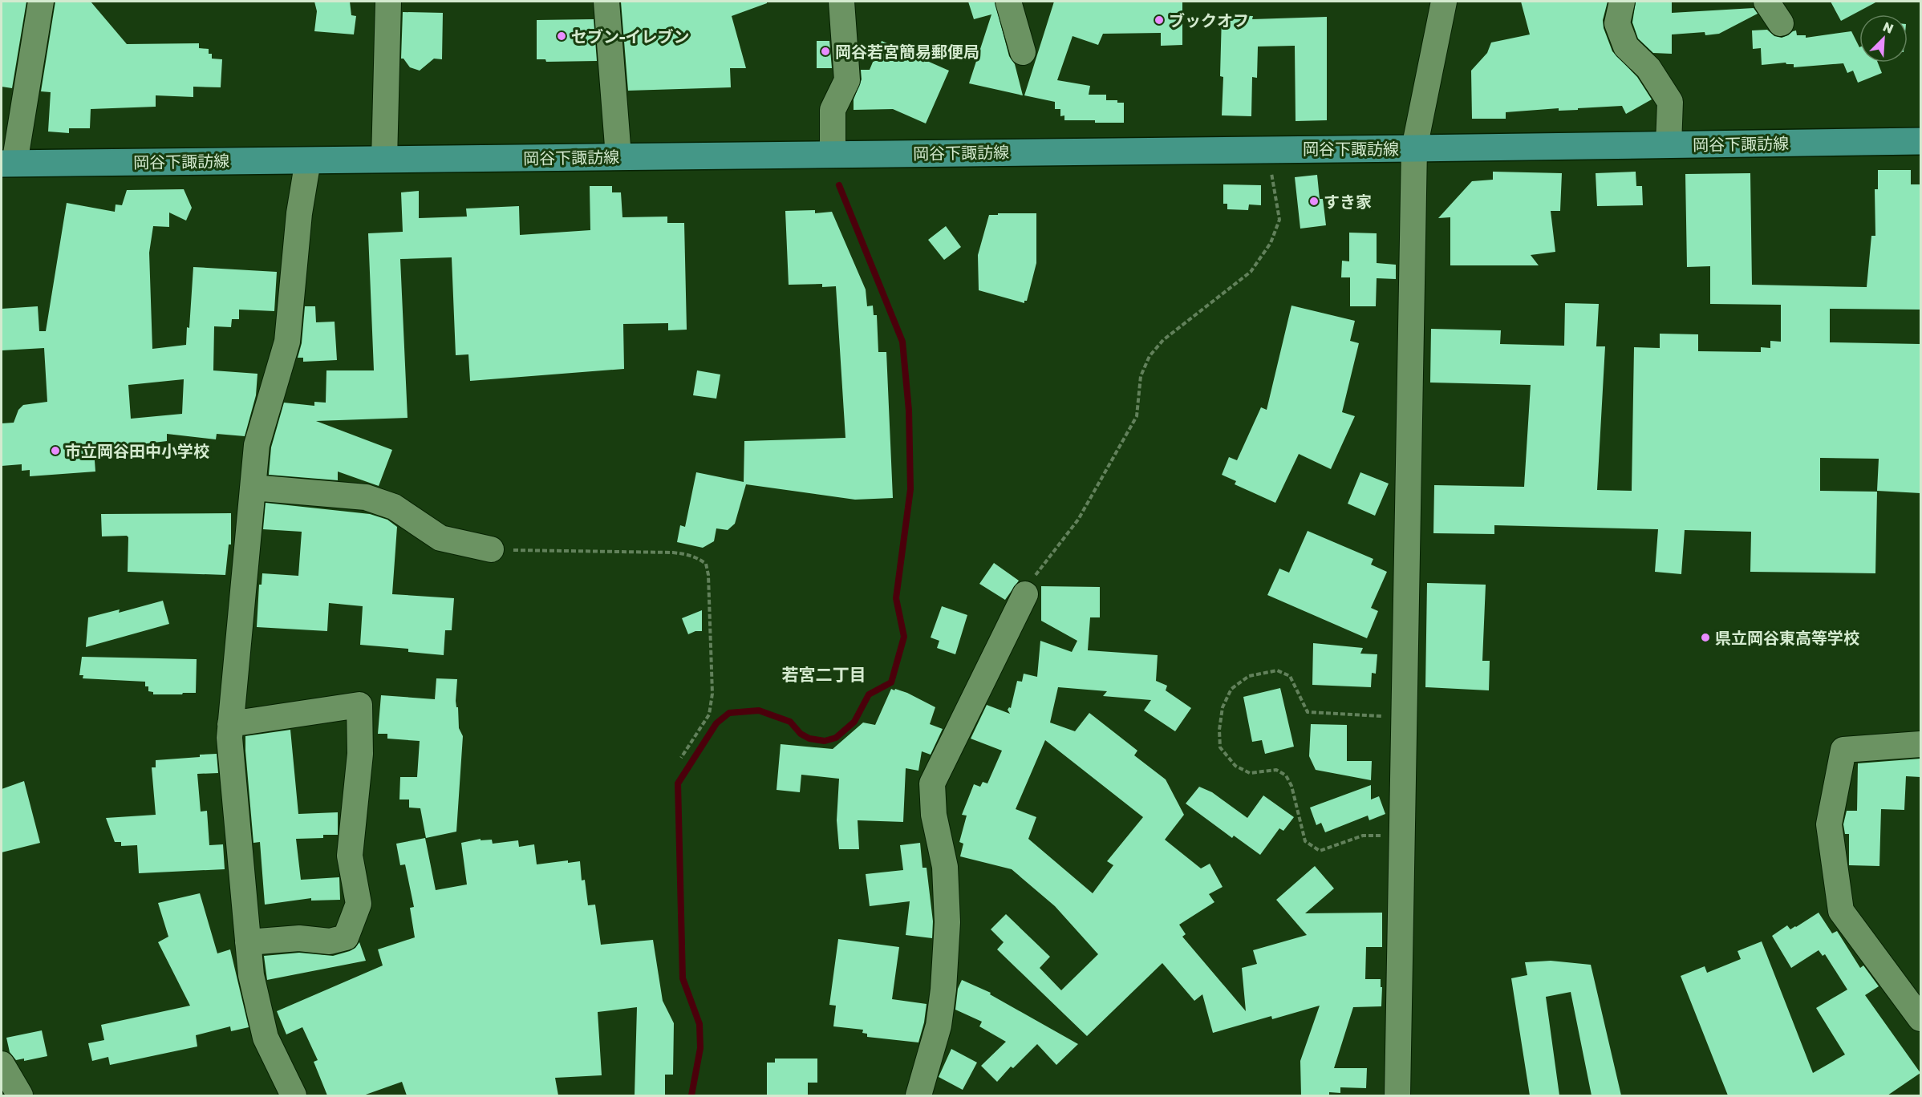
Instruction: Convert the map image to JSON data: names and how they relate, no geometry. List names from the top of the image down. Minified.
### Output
{"streets":{"main road":["岡谷下諏訪線"]},"districts":["若宮二丁目"],"places":["ブックオフ","セブン-イレブン","岡谷若宮簡易郵便局","すき家","市立岡谷田中小学校","県立岡谷東高等学校"],"north":"top right"}
